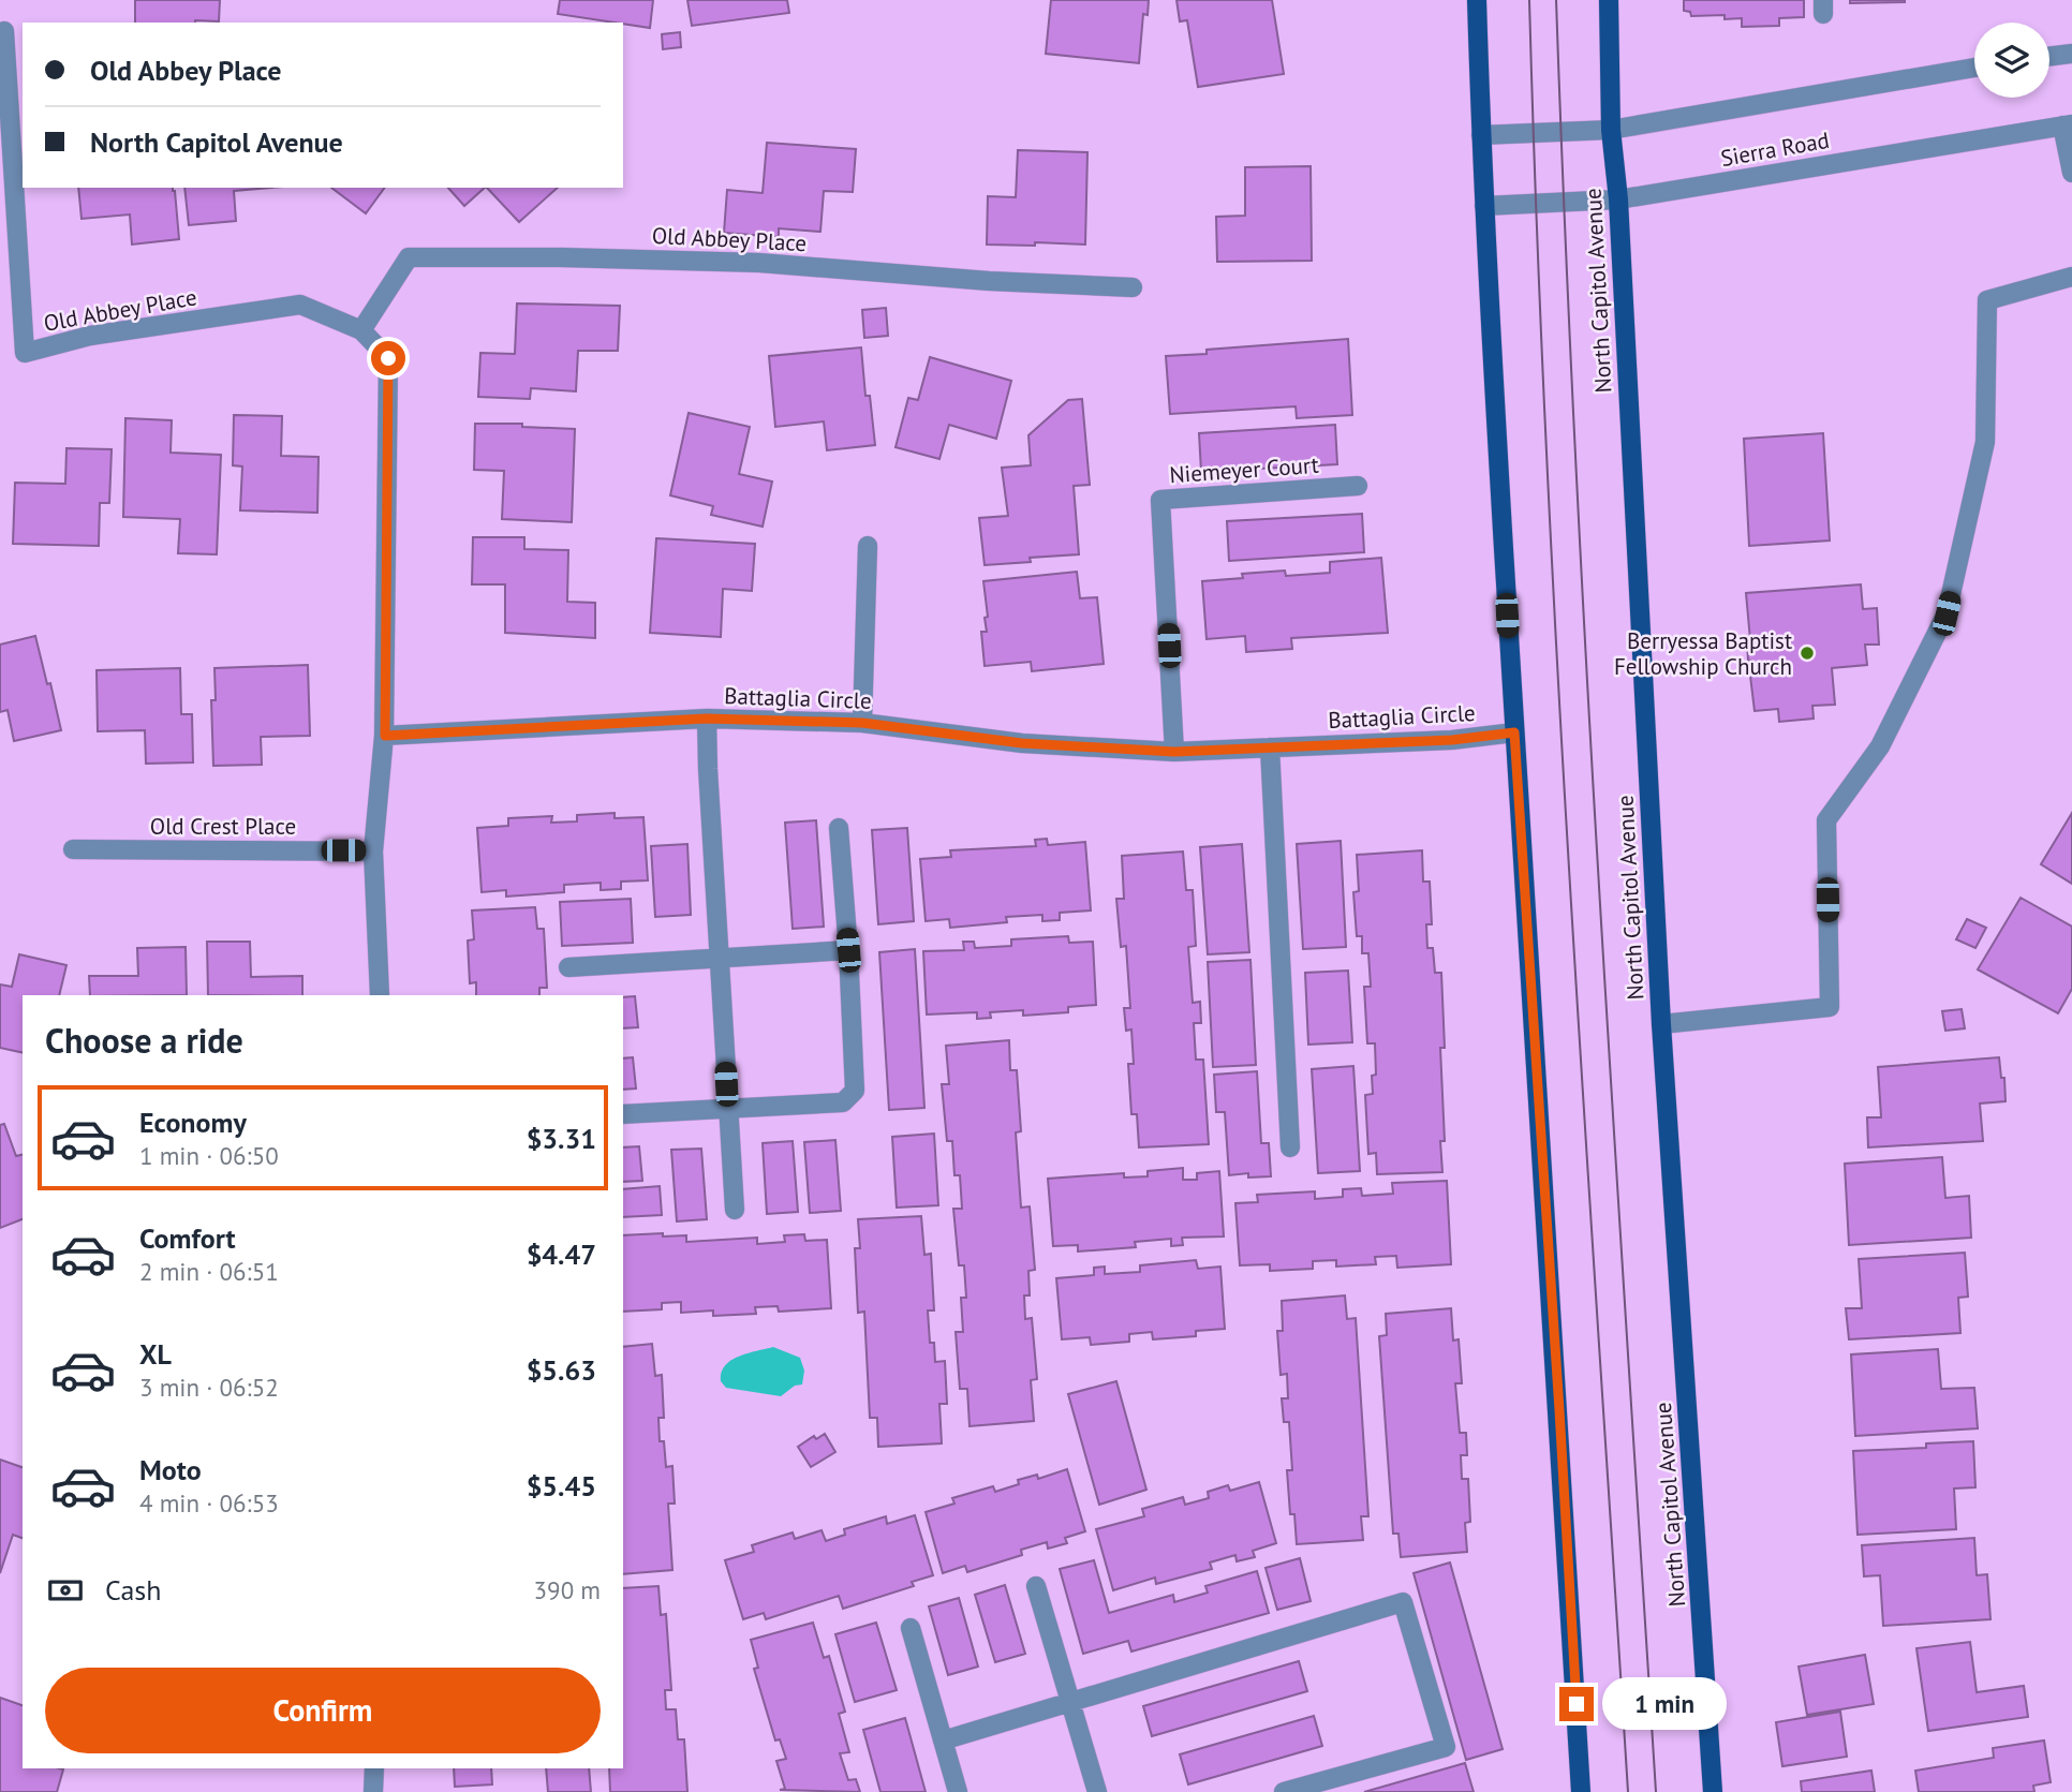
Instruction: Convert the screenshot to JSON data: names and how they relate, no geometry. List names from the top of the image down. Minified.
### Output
{"streets":{"main road":["North Capitol Avenue"],"street":["Sierra Road","Old Abbey Place","Niemeyer Court","Battaglia Circle","Old Crest Place"]},"crossings":[["Sierra Road","North Capitol Avenue"],["Old Abbey Place","Battaglia Circle"],["Niemeyer Court","Battaglia Circle"]],"places":["Berryessa Baptist Fellowship Church"],"page":{"banner":["Old Abbey Place","North Capitol Avenue"],"heading":"Choose a ride","list":[{"name":"Economy","note":"1 min · 06:50","value":"$3.31"},{"name":"Comfort","note":"2 min · 06:51","value":"$4.47"},{"name":"XL","note":"3 min · 06:52","value":"$5.63"},{"name":"Moto","note":"4 min · 06:53","value":"$5.45"}],"pay":["Cash","390 m"],"buttons":"Confirm","bubble":"1 min"}}
